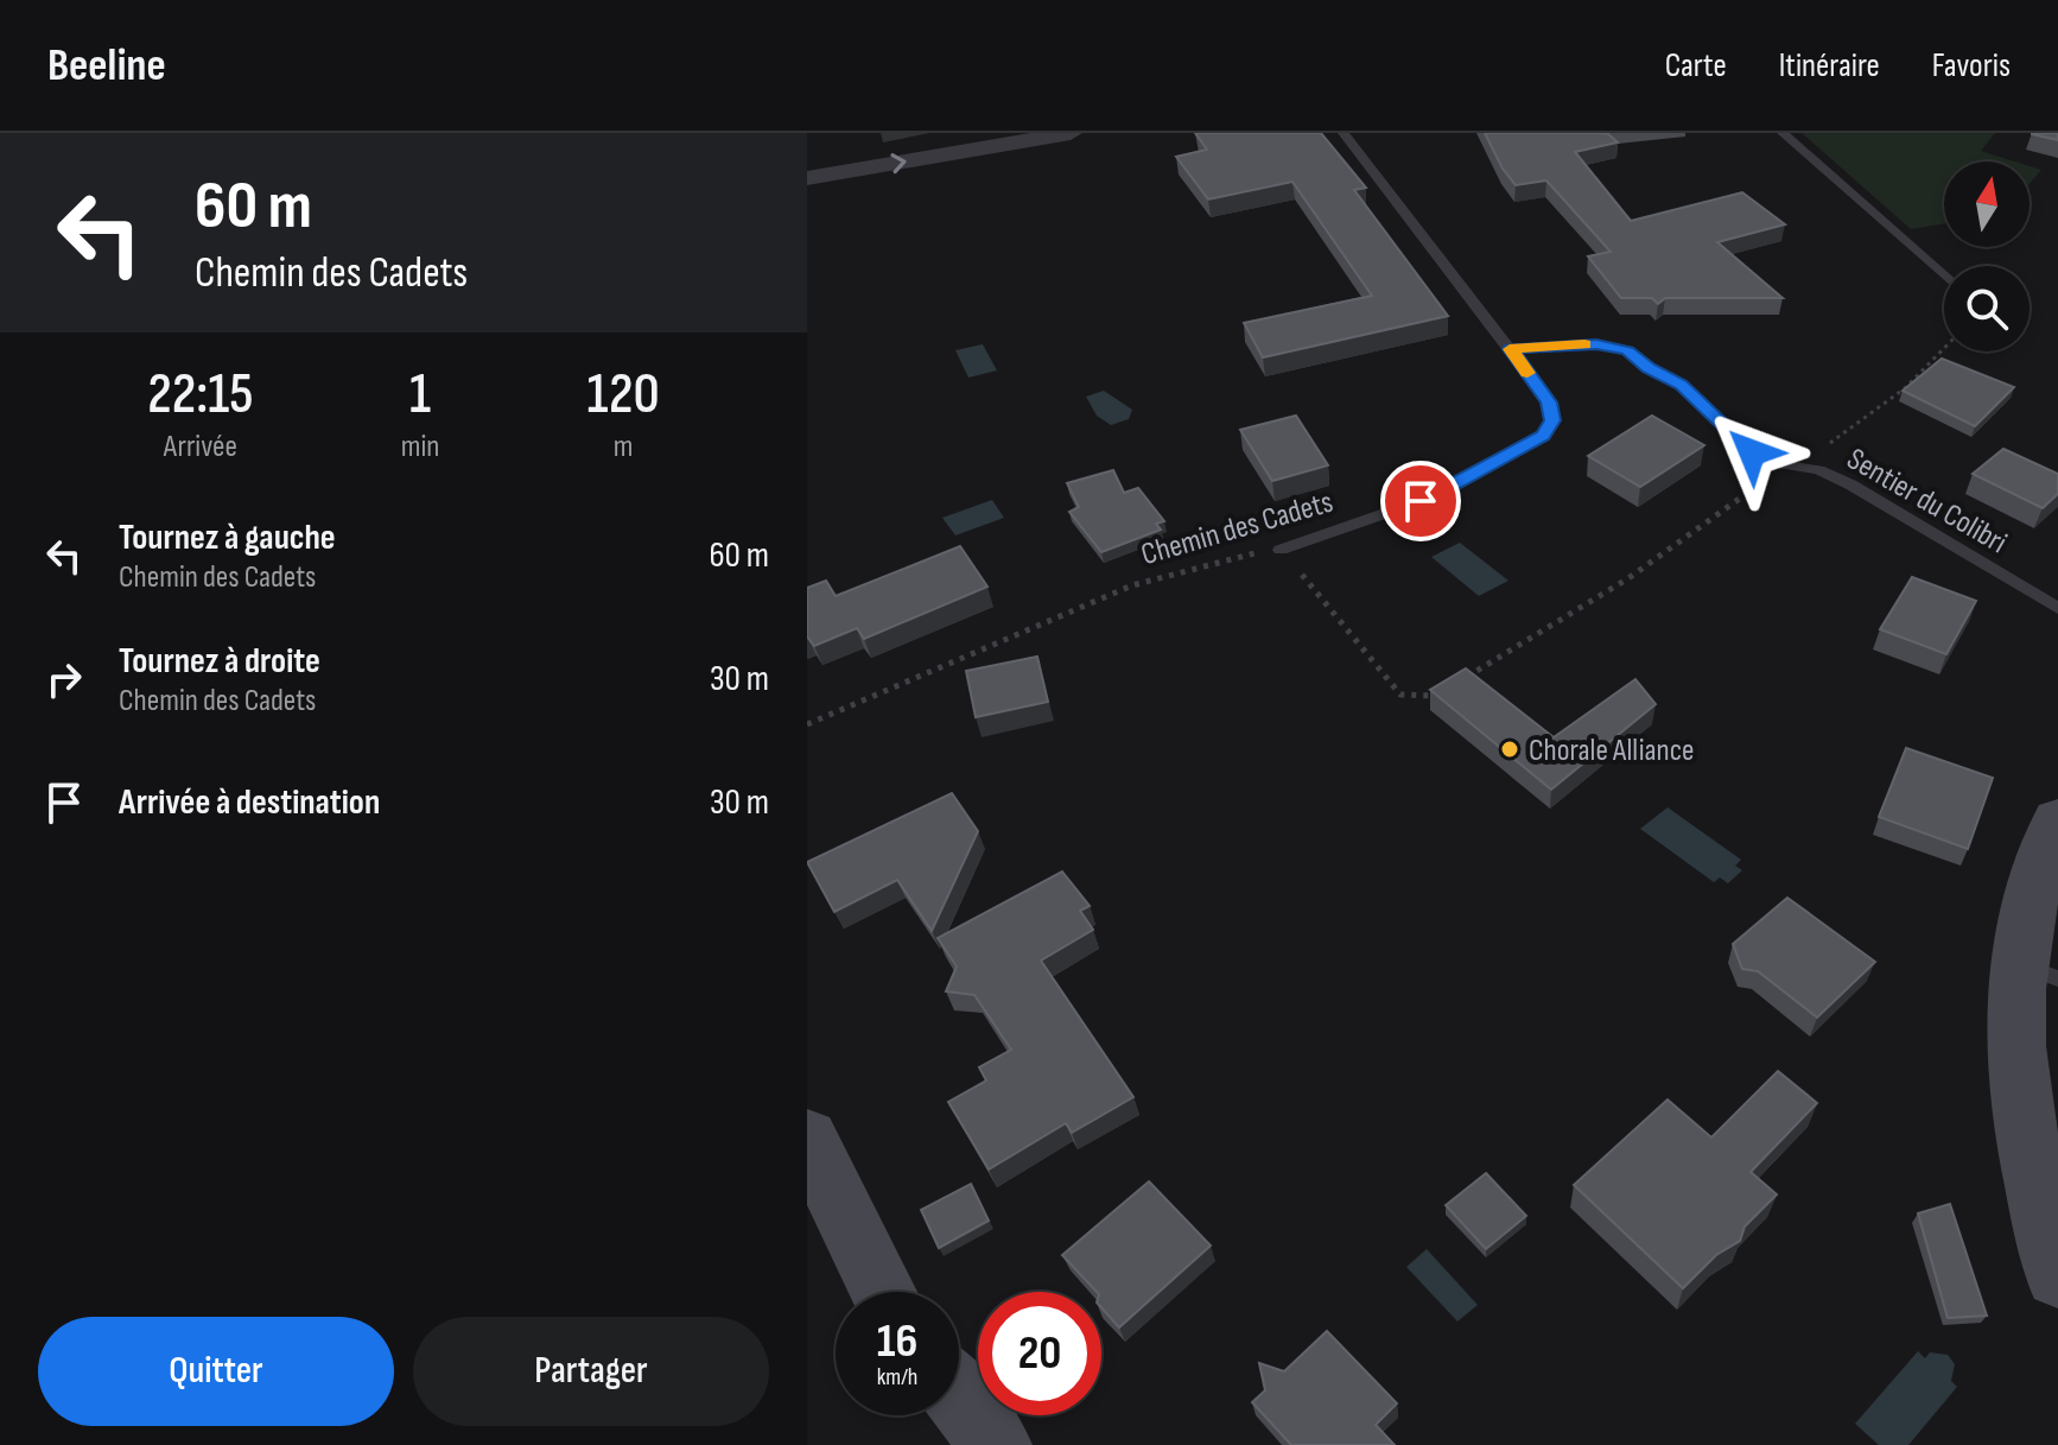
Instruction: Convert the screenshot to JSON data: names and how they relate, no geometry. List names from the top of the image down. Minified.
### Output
{"streets":{"lane":["Sentier du Colibri","Chemin des Cadets"]},"crossings":[["Sentier du Colibri","Chemin des Cadets"]],"places":["Chorale Alliance"],"north":"top","page":{"header":"Beeline","nav":["Carte","Itinéraire","Favoris"],"turn":["60 m","Chemin des Cadets"],"eta":["22:15","Arrivée","1","min","120","m"],"list":[{"name":"Tournez à gauche","note":"Chemin des Cadets","value":"60 m"},{"name":"Tournez à droite","note":"Chemin des Cadets","value":"30 m"},{"name":"Arrivée à destination","value":"30 m"}],"speed":"16 km/h","limit":"20","buttons":["Quitter","Partager"]}}
